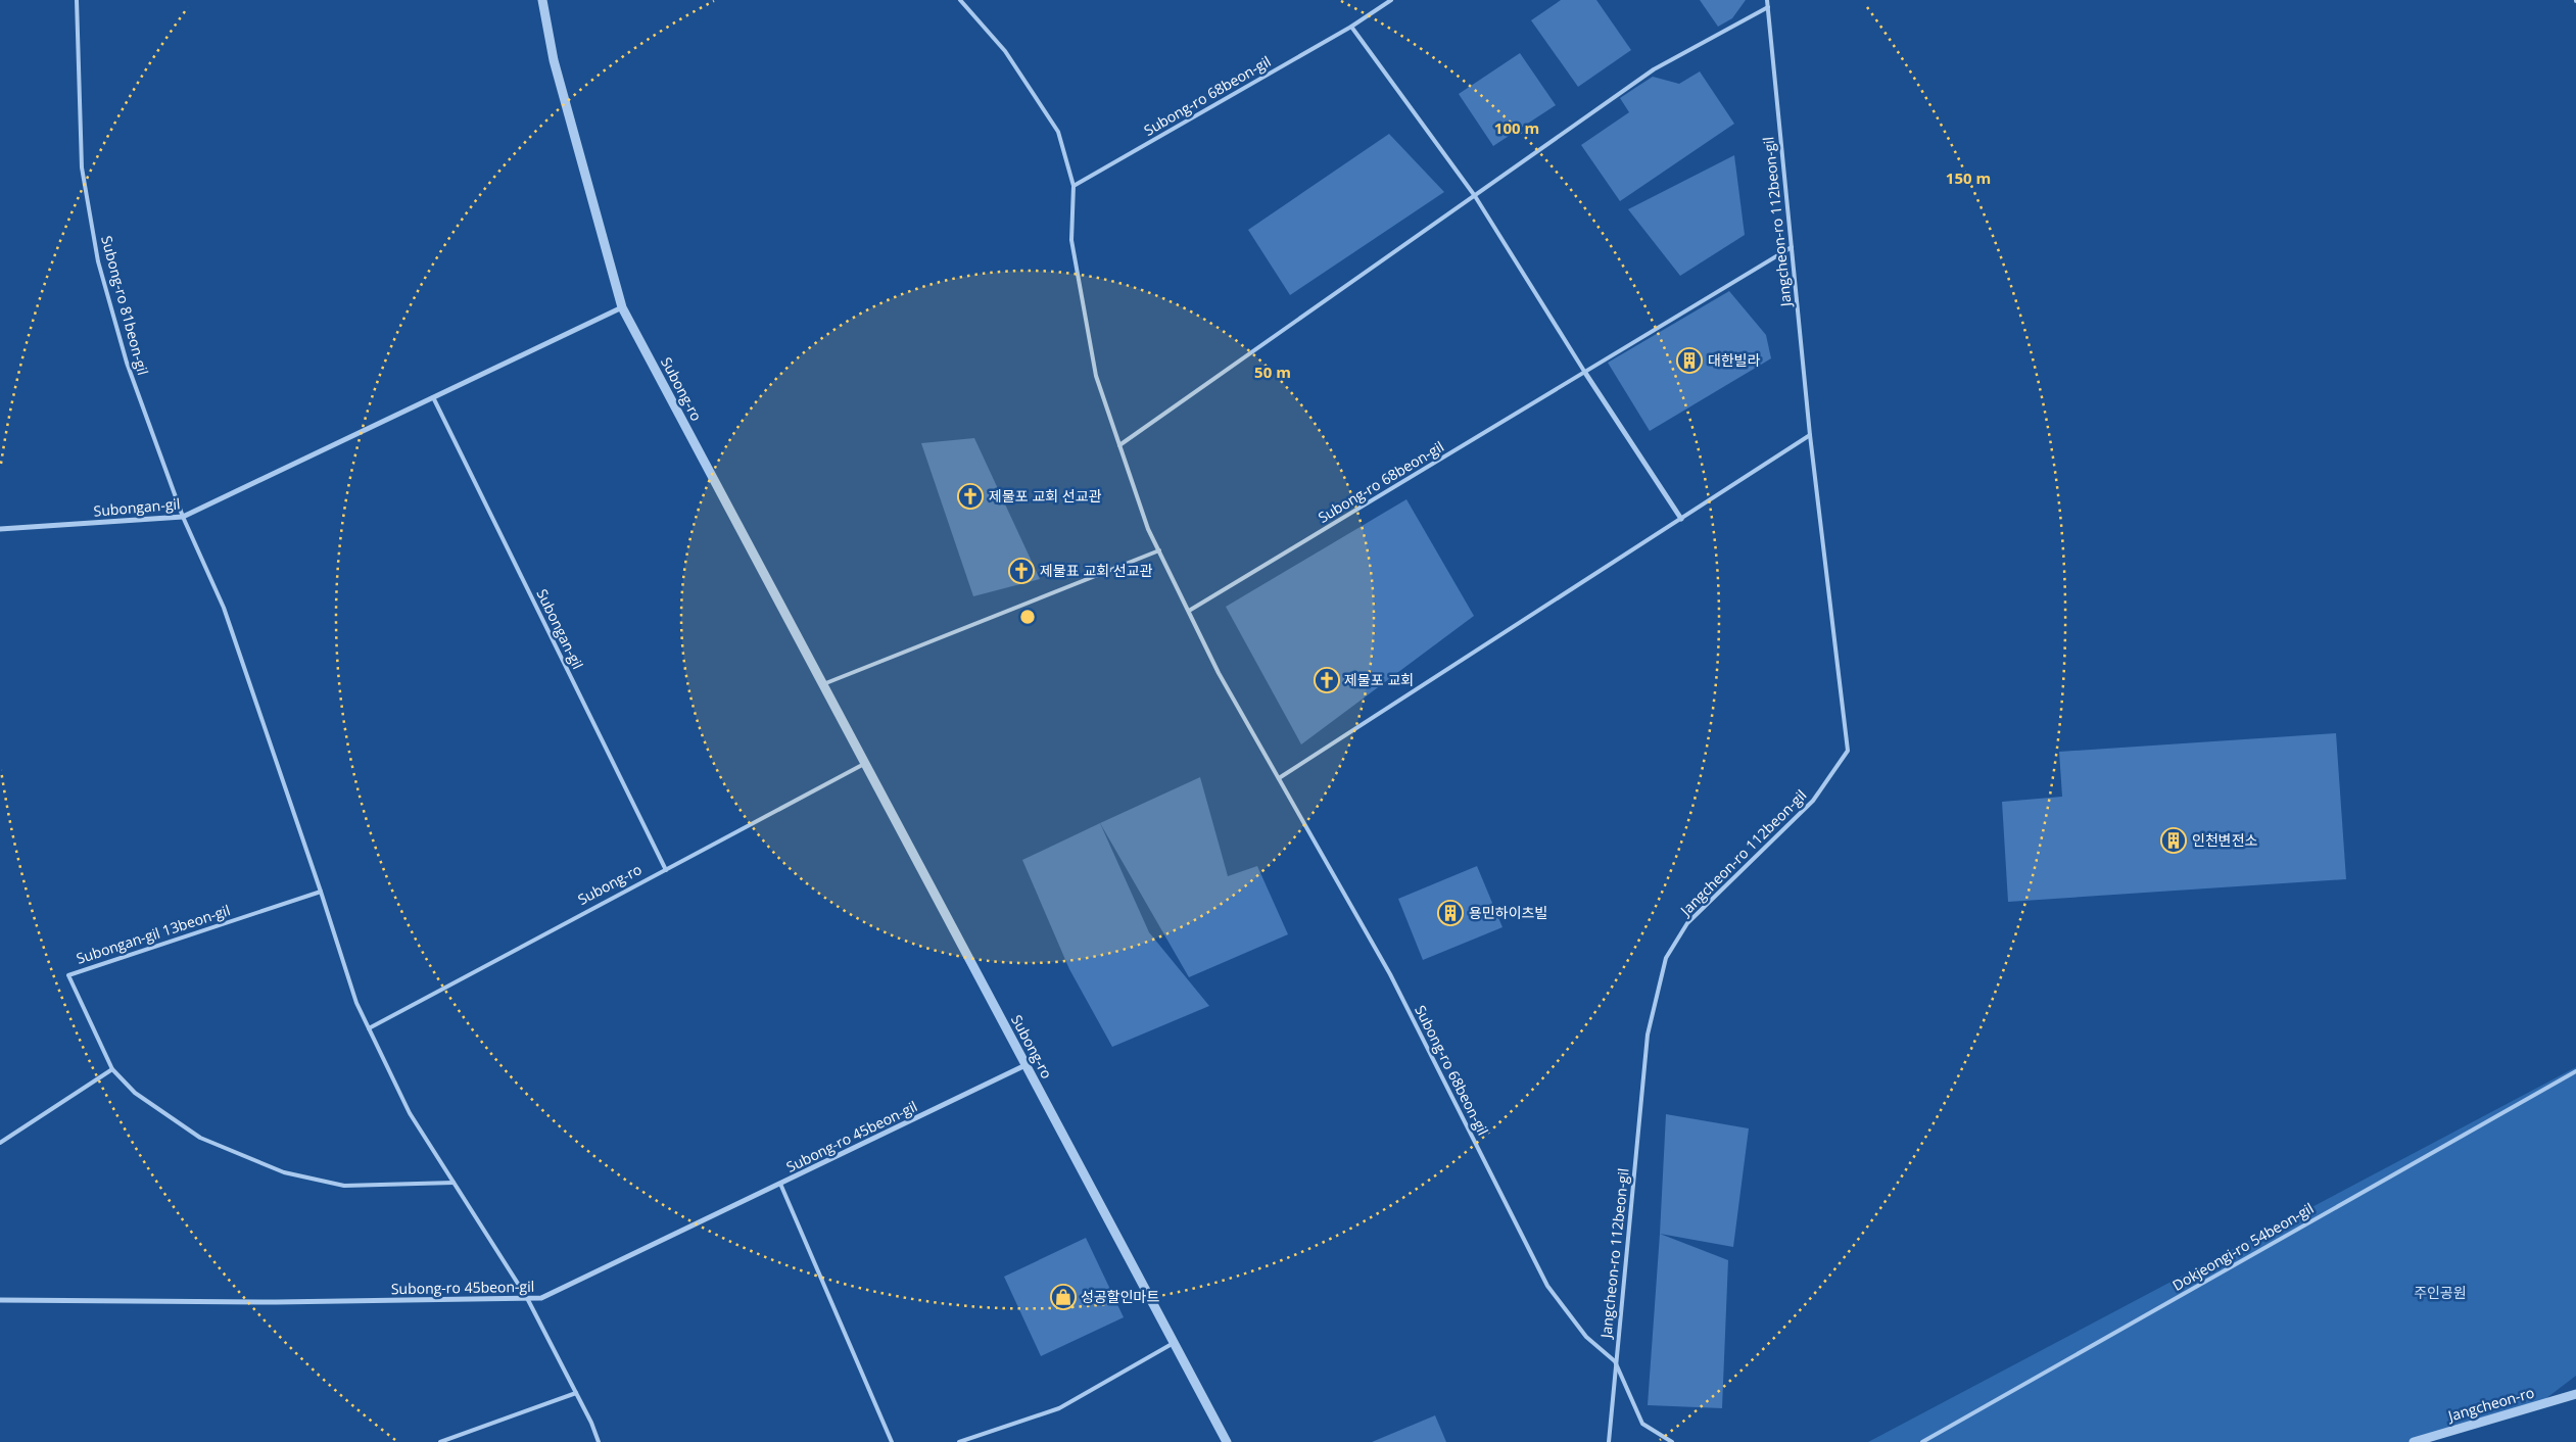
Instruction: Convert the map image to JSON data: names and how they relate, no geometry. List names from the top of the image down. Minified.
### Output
{"streets":{"street":["Subong-ro","Subongan-gil","Subong-ro 45beon-gil","Jangcheon-ro"],"lane":["Subong-ro 68beon-gil","Jangcheon-ro 112beon-gil","Subong-ro 81beon-gil","Subongan-gil 13beon-gil","Dokjeongi-ro 54beon-gil"]},"crossings":[["Subong-ro 68beon-gil","Jangcheon-ro 112beon-gil"],["Subong-ro 81beon-gil","Subongan-gil"],["Subong-ro","Subongan-gil"],["Subong-ro","Subong-ro 45beon-gil"]],"parks":["주인공원"],"places":{"building":["대한빌라","인천변전소","용민하이츠빌"],"church":["제물포 교회 선교관","제물표 교회 선교관","제물포 교회"],"shop":["성공할인마트"]},"rings":["100 m","150 m","50 m"]}
